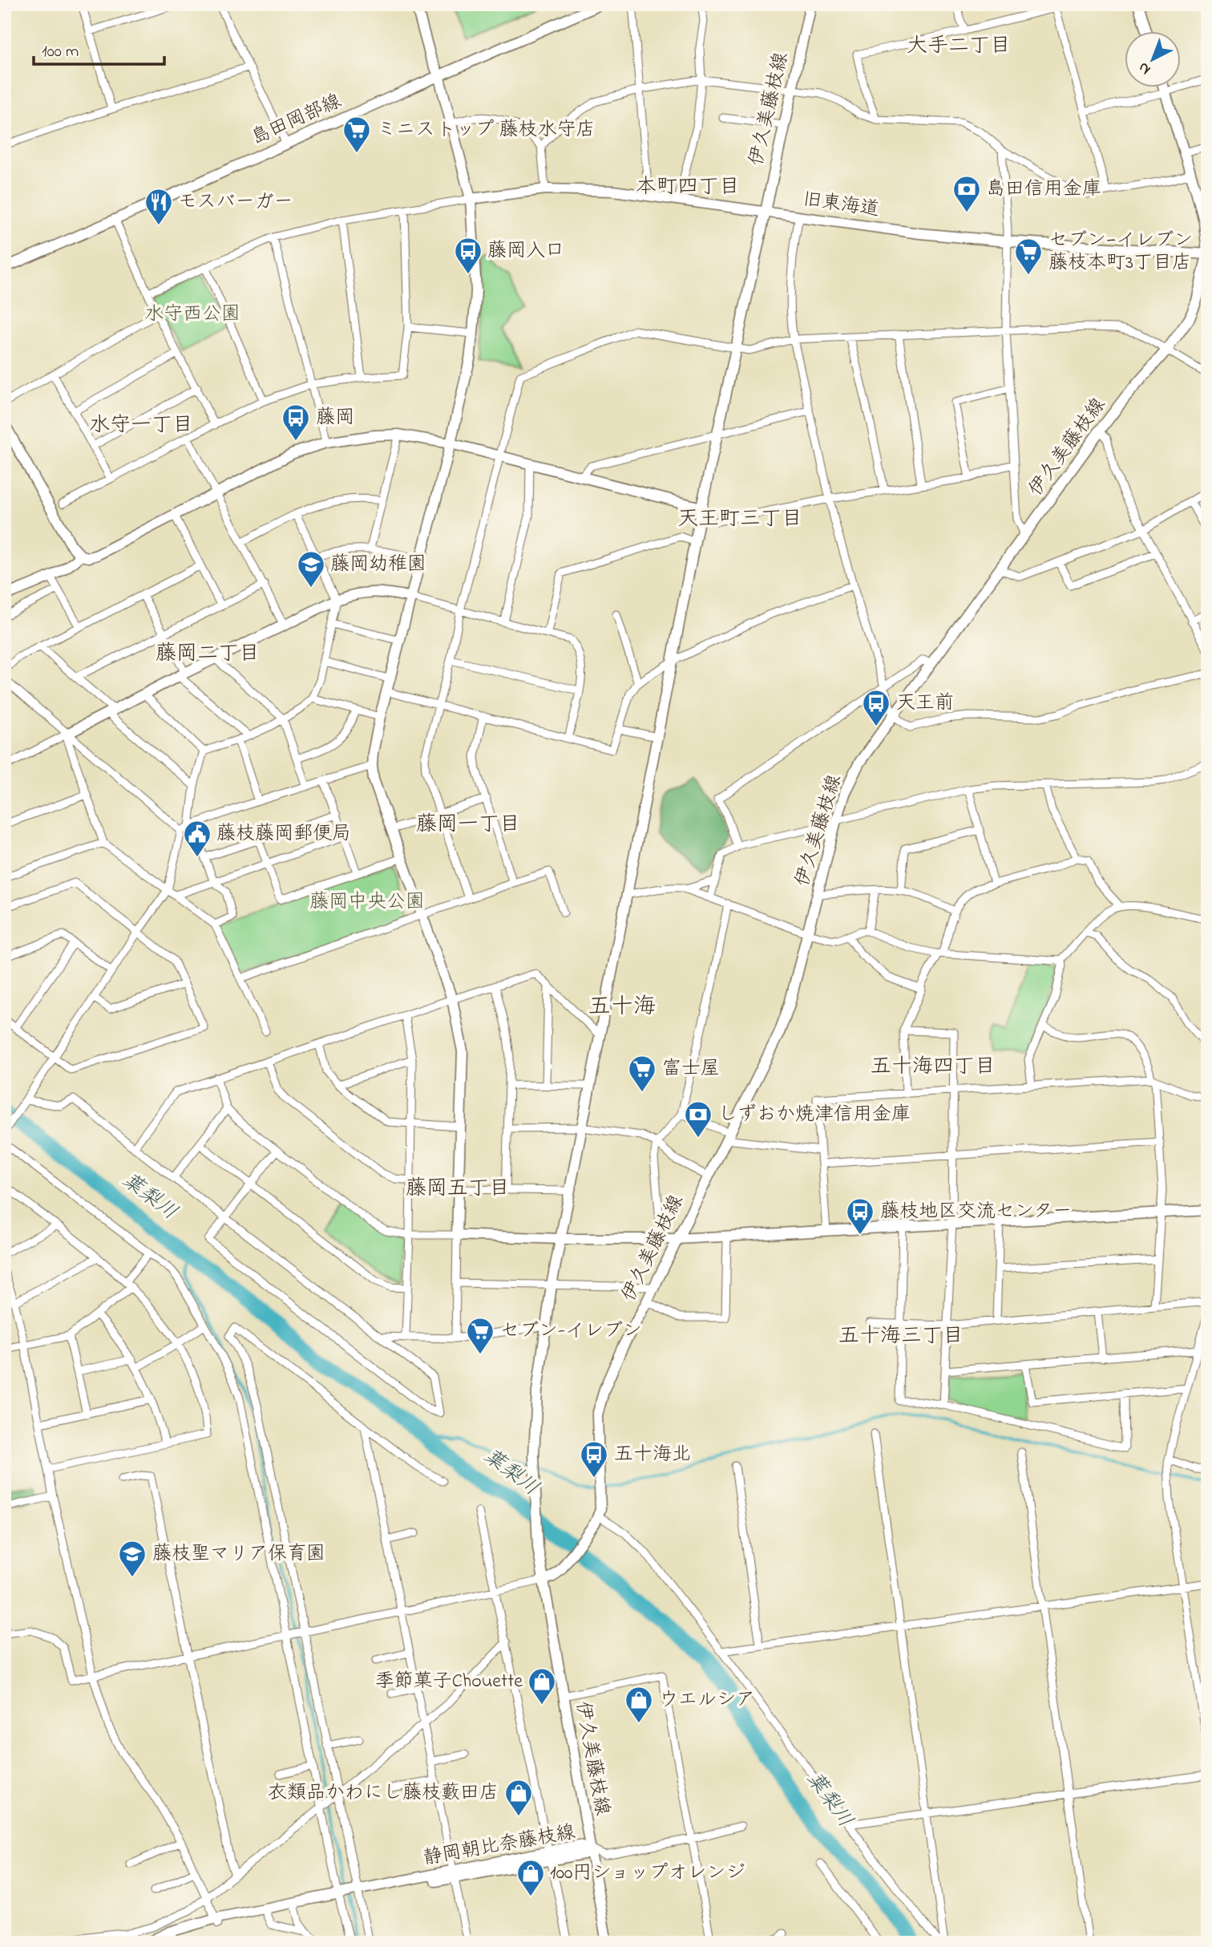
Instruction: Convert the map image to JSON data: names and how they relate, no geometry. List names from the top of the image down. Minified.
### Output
{"streets":{"main road":["伊久美藤枝線","島田岡部線","旧東海道","静岡朝比奈藤枝線"]},"crossings":[["伊久美藤枝線","旧東海道"],["伊久美藤枝線","静岡朝比奈藤枝線"]],"districts":["大手二丁目","本町四丁目","水守一丁目","天王町三丁目","藤岡二丁目","藤岡一丁目","五十海","五十海四丁目","藤岡五丁目","五十海三丁目"],"water":["葉梨川"],"parks":["水守西公園","藤岡中央公園"],"places":{"supermarket":["ミニストップ 藤枝水守店","セブン−イレブン 藤枝本町3丁目店","富士屋","セブン-イレブン"],"bank":["島田信用金庫","しずおか焼津信用金庫"],"restaurant":["モスバーガー"],"bus stop":["藤岡入口","藤岡","天王前","藤枝地区交流センター","五十海北"],"school or university":["藤岡幼稚園","藤枝聖マリア保育園"],"public building":["藤枝藤岡郵便局"],"shop":["季節菓子Chouette","ウエルシア","衣類品かわにし藤枝藪田店","100円ショップオレンジ"]},"scale_bar":"100 m","north":"bottom left"}
